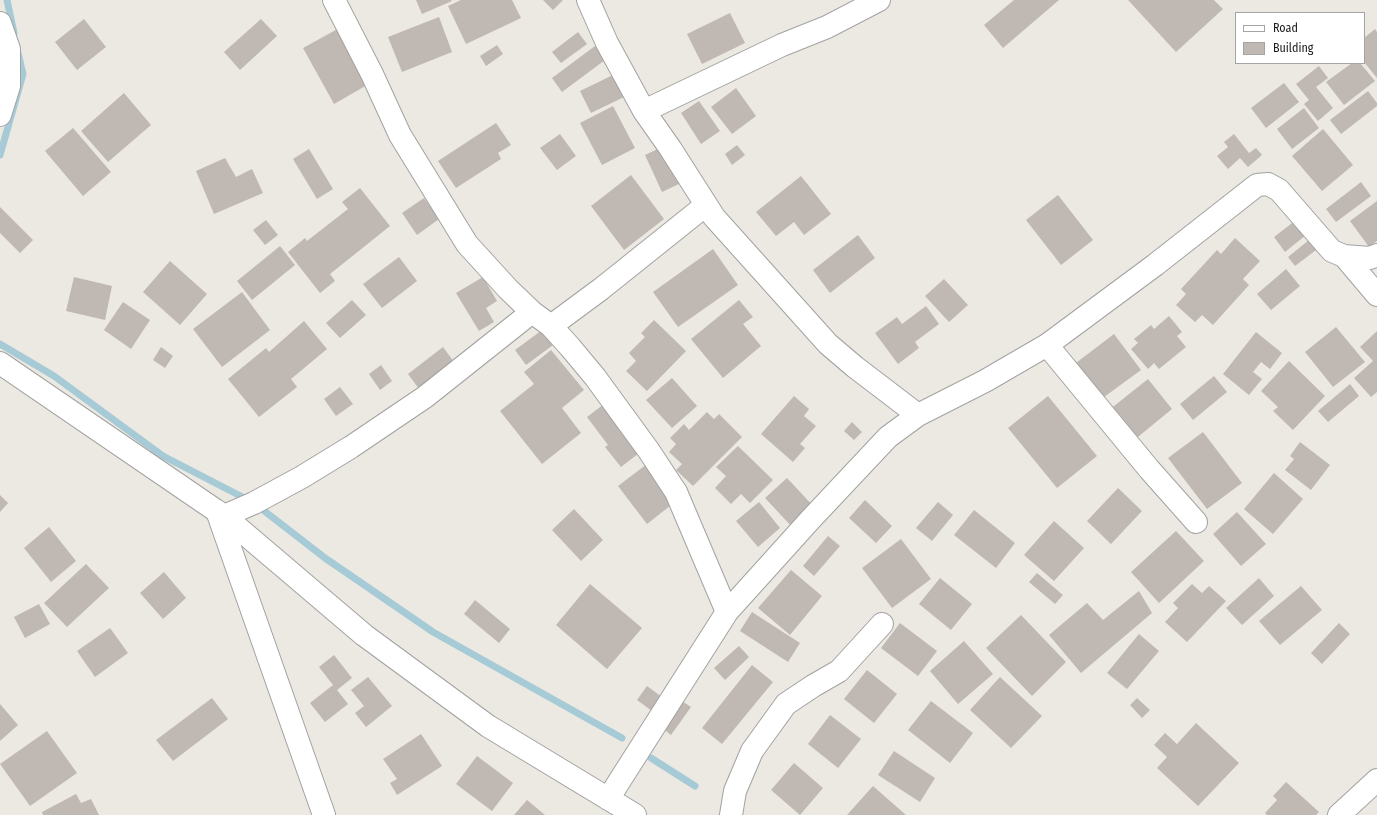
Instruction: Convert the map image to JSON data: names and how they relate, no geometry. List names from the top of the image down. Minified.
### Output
{"legend":["Road","Building"]}
